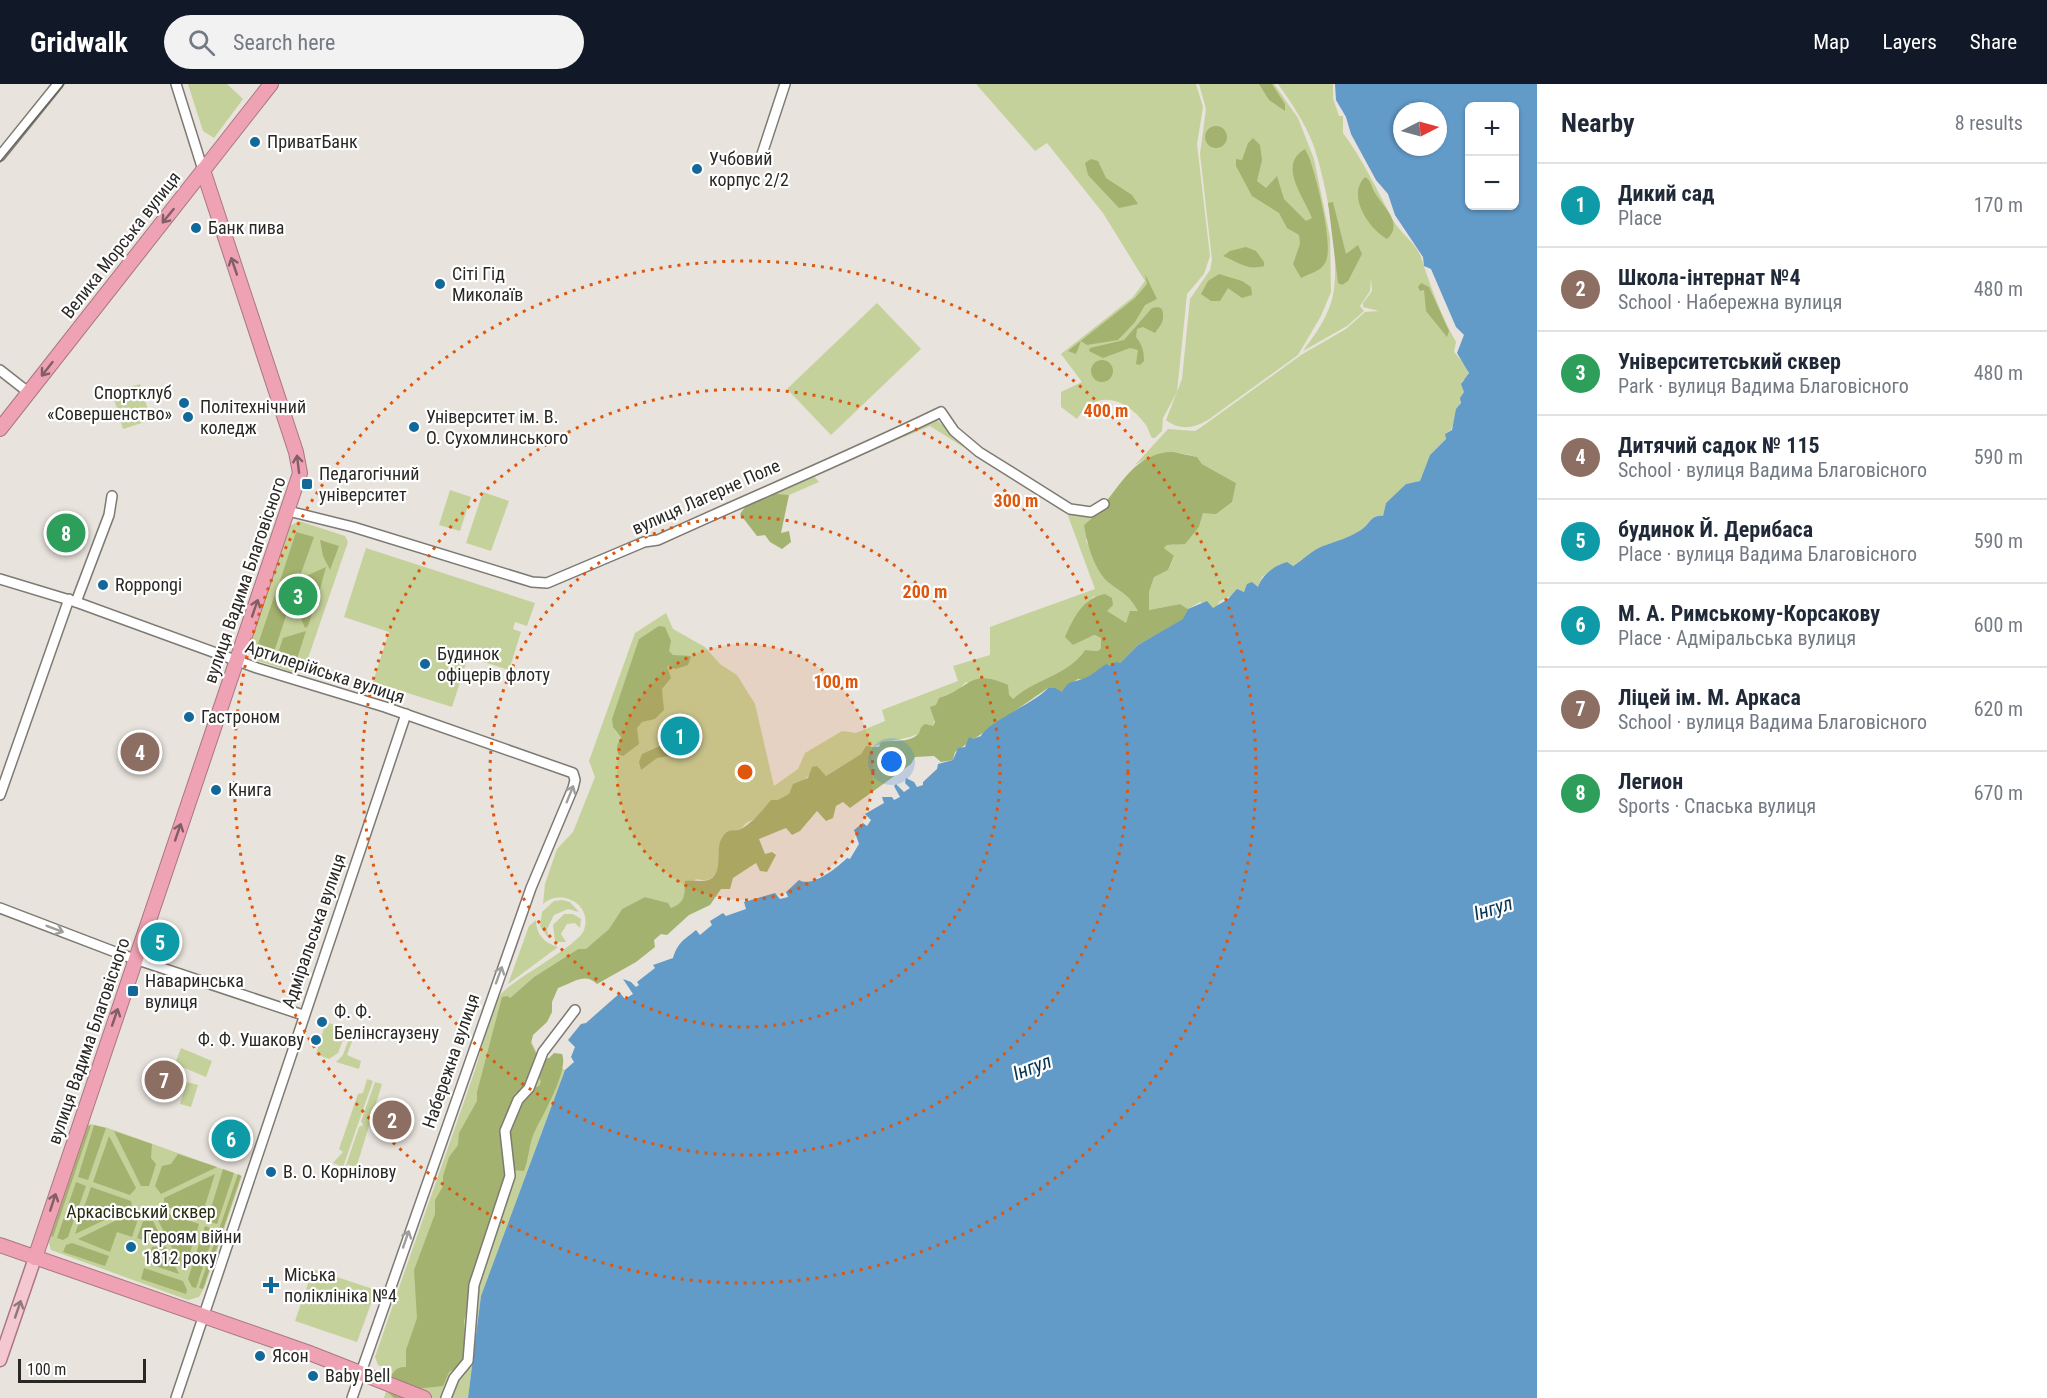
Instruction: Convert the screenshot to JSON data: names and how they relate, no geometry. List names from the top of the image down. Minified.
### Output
{"streets":{"highway":["Велика Морська вулиця","вулиця Вадима Благовісного"],"street":["вулиця Лагерне Поле","Артилерійська вулиця","Адміральська вулиця","Набережна вулиця"]},"crossings":[["Велика Морська вулиця","вулиця Вадима Благовісного"],["вулиця Лагерне Поле","вулиця Вадима Благовісного"],["вулиця Вадима Благовісного","Артилерійська вулиця"],["Артилерійська вулиця","Адміральська вулиця"],["Артилерійська вулиця","Набережна вулиця"]],"one_way":["Велика Морська вулиця","вулиця Вадима Благовісного"],"water":["Інгул"],"parks":["Аркасівський сквер"],"places":{"other":["ПриватБанк","Учбовий корпус 2/2","Банк пива","Сіті Гід Миколаїв","Спортклуб «Совершенство»","Політехнічний коледж","Університет ім. В. О. Сухомлинського","Roppongi","Будинок офіцерів флоту","Гастроном","Книга","Ф. Ф. Белінсгаузену","Ф. Ф. Ушакову","В. О. Корнілову","Героям війни 1812 року","Ясон","Baby Bell"],"transit":["Педагогічний університет","Наваринська вулиця"],"health":["Міська поліклініка №4"]},"scale_bar":"100 m","north":"right","page":{"header":"Gridwalk","search":"Search here","nav":["Map","Layers","Share"],"heading":["Nearby","8 results"],"map_buttons":["+","−"],"list":[{"mark":"1","name":"Дикий сад","note":"Place","value":"170 m"},{"mark":"2","name":"Школа-інтернат №4","note":"School · Набережна вулиця","value":"480 m"},{"mark":"3","name":"Університетський сквер","note":"Park · вулиця Вадима Благовісного","value":"480 m"},{"mark":"4","name":"Дитячий садок № 115","note":"School · вулиця Вадима Благовісного","value":"590 m"},{"mark":"5","name":"будинок Й. Дерибаса","note":"Place · вулиця Вадима Благовісного","value":"590 m"},{"mark":"6","name":"М. А. Римському-Корсакову","note":"Place · Адміральська вулиця","value":"600 m"},{"mark":"7","name":"Ліцей ім. М. Аркаса","note":"School · вулиця Вадима Благовісного","value":"620 m"},{"mark":"8","name":"Легион","note":"Sports · Спаська вулиця","value":"670 m"}],"pins":["8","3","1","4","5","7","2","6"],"scale":"100 m"},"rings":["400 m","300 m","200 m","100 m"]}
